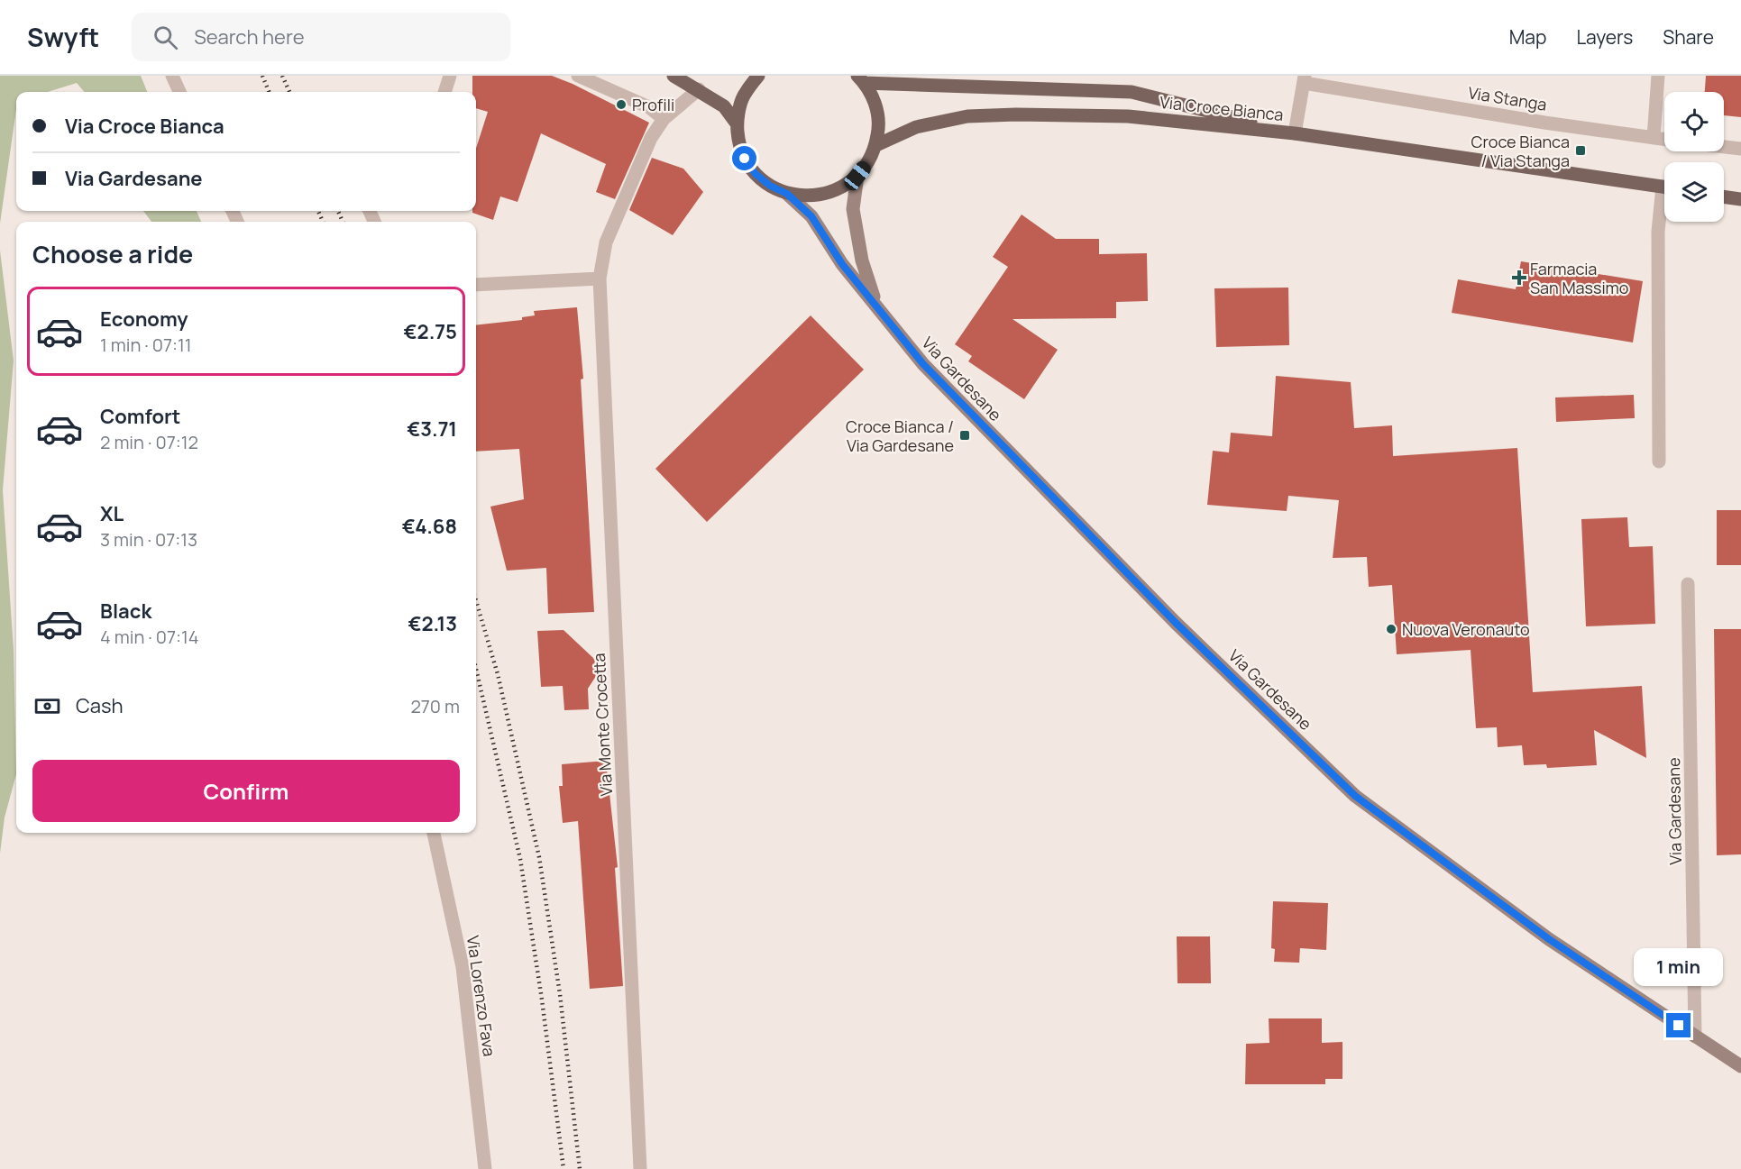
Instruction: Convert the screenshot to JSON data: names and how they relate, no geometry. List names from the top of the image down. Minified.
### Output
{"streets":{"main road":["Via Croce Bianca","Via Gardesane"],"street":["Via Stanga","Via Monte Crocetta","Via Lorenzo Fava"]},"crossings":[["Via Croce Bianca","Via Gardesane"]],"places":{"other":["Profili","Nuova Veronauto"],"transit":["Croce Bianca / Via Stanga","Croce Bianca / Via Gardesane"],"health":["Farmacia San Massimo"]},"page":{"header":"Swyft","search":"Search here","nav":["Map","Layers","Share"],"banner":["Via Croce Bianca","Via Gardesane"],"heading":"Choose a ride","list":[{"name":"Economy","note":"1 min · 07:11","value":"€2.75"},{"name":"Comfort","note":"2 min · 07:12","value":"€3.71"},{"name":"XL","note":"3 min · 07:13","value":"€4.68"},{"name":"Black","note":"4 min · 07:14","value":"€2.13"}],"pay":["Cash","270 m"],"buttons":"Confirm","bubble":"1 min"}}
